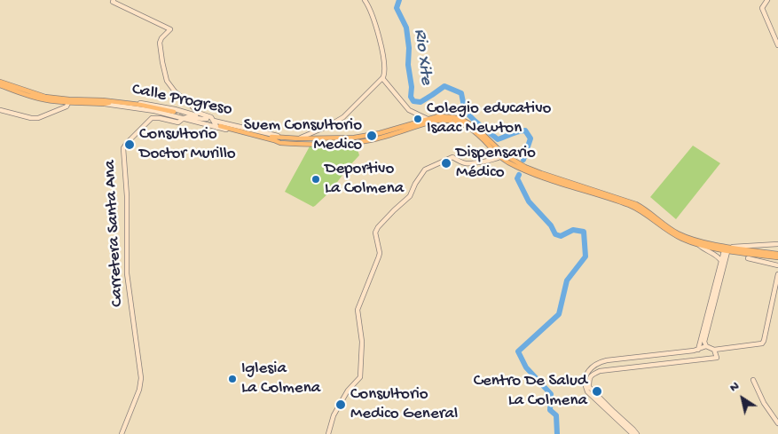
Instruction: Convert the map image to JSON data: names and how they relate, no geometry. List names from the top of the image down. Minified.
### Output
{"streets":{"main road":["Calle Progreso"],"street":["Carretera Santa Ana"]},"crossings":[["Calle Progreso","Carretera Santa Ana"]],"water":["Rio Xite"],"places":["Colegio educativo Isaac Newton","Suem Consultorio Medico","Consultorio Doctor Murillo","Dispensario Médico","Deportivo La Colmena","Iglesia La Colmena","Centro De Salud La Colmena","Consultorio Medico General"],"north":"top left"}
